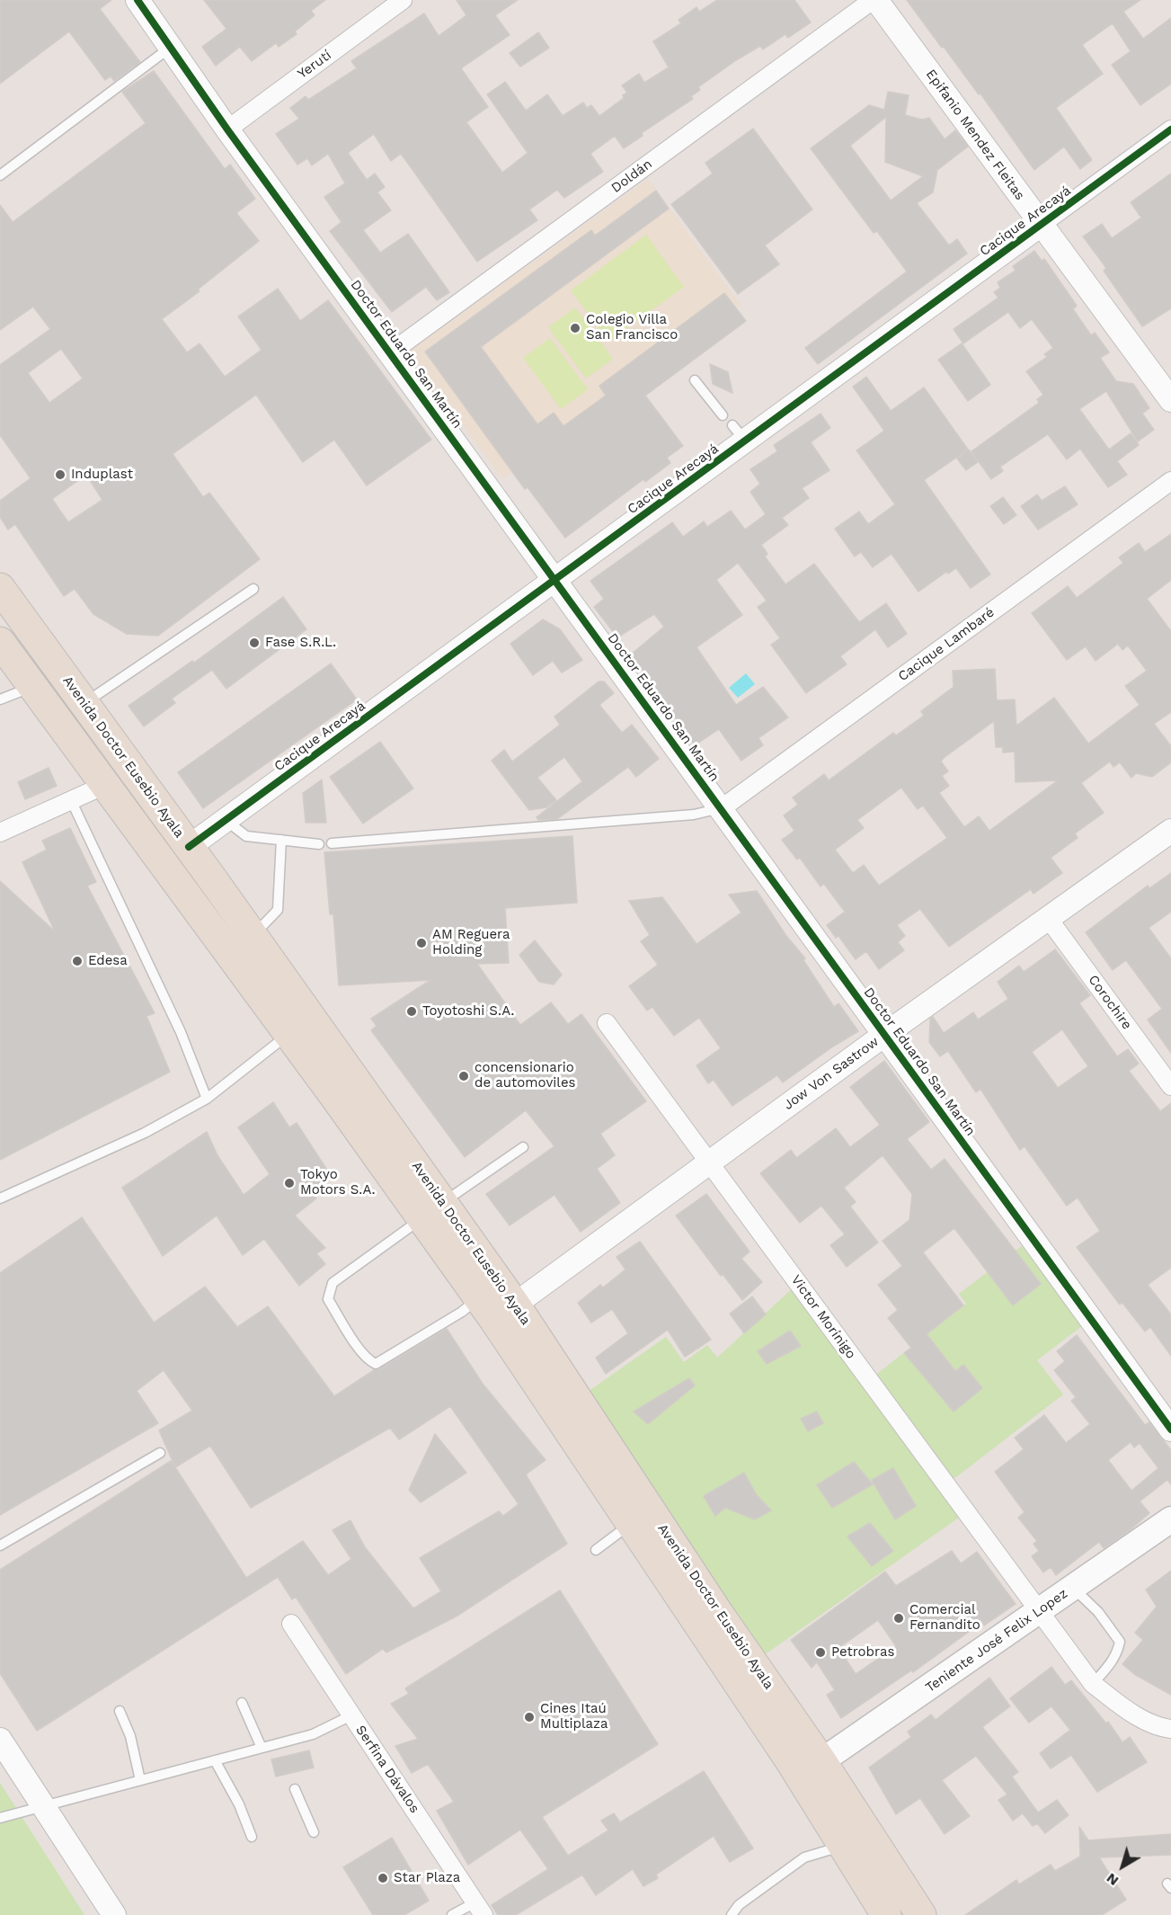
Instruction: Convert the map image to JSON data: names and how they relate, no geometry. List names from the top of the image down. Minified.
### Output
{"streets":{"highway":["Avenida Doctor Eusebio Ayala"],"main road":["Teniente José Felix Lopez"],"street":["Yerutí","Epifanio Mendez Fleitas","Doldán","Cacique Arecayá","Doctor Eduardo San Martín","Cacique Lambaré","Corochire","Jow Von Sastrow","Victor Morínigo","Serfina Dávalos"]},"crossings":[["Yerutí","Doctor Eduardo San Martín"],["Epifanio Mendez Fleitas","Doldán"],["Epifanio Mendez Fleitas","Cacique Arecayá"],["Doldán","Doctor Eduardo San Martín"],["Cacique Arecayá","Doctor Eduardo San Martín"],["Cacique Arecayá","Avenida Doctor Eusebio Ayala"],["Doctor Eduardo San Martín","Cacique Lambaré"],["Doctor Eduardo San Martín","Jow Von Sastrow"],["Avenida Doctor Eusebio Ayala","Jow Von Sastrow"],["Avenida Doctor Eusebio Ayala","Teniente José Felix Lopez"],["Corochire","Jow Von Sastrow"],["Jow Von Sastrow","Victor Morínigo"],["Victor Morínigo","Teniente José Felix Lopez"]],"places":["Colegio Villa San Francisco","Induplast","Fase S.R.L.","AM Reguera Holding","Edesa","Toyotoshi S.A.","concensionario de automoviles","Tokyo Motors S.A.","Comercial Fernandito","Petrobras","Cines Itaú Multiplaza","Star Plaza"],"north":"bottom left"}
